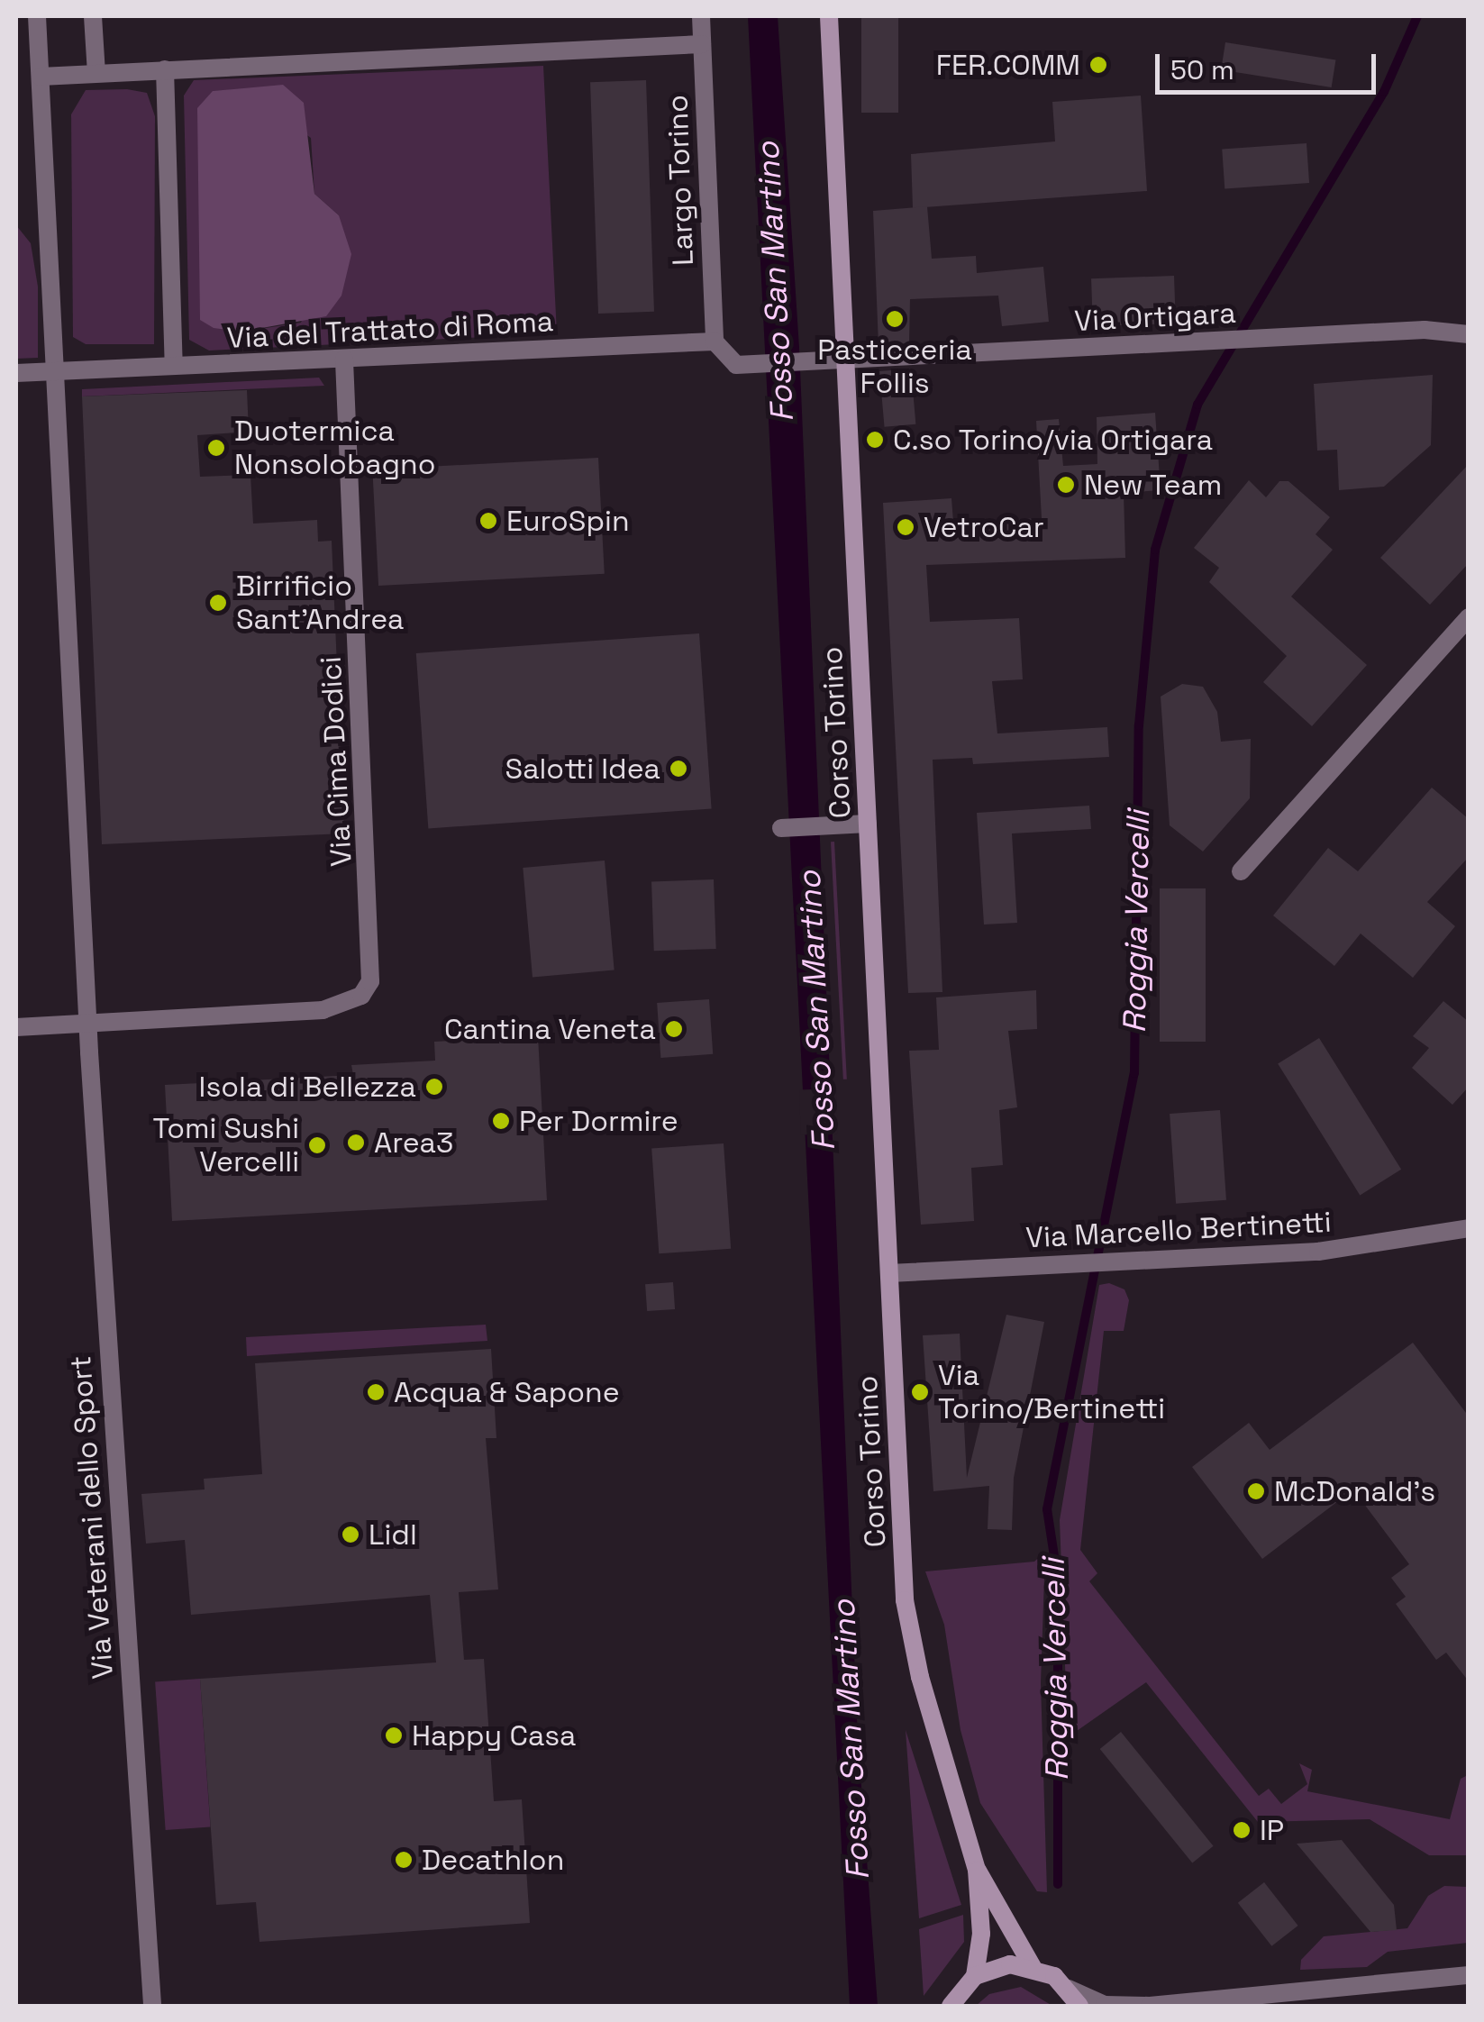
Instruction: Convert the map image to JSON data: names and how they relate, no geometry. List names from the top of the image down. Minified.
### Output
{"streets":{"main road":["Corso Torino"],"street":["Largo Torino","Via Ortigara","Via del Trattato di Roma","Via Cima Dodici","Via Marcello Bertinetti","Via Veterani dello Sport"]},"crossings":[["Largo Torino","Via Ortigara"],["Largo Torino","Via del Trattato di Roma"],["Via Ortigara","Via del Trattato di Roma"],["Via Ortigara","Corso Torino"],["Via del Trattato di Roma","Via Cima Dodici"],["Via del Trattato di Roma","Via Veterani dello Sport"],["Corso Torino","Via Marcello Bertinetti"],["Via Cima Dodici","Via Veterani dello Sport"]],"water":["Fosso San Martino","Roggia Vercelli"],"places":["FER.COMM","Pasticceria Follis","C.so Torino/via Ortigara","Duotermica Nonsolobagno","New Team","EuroSpin","VetroCar","Birrificio Sant'Andrea","Salotti Idea","Cantina Veneta","Isola di Bellezza","Per Dormire","Area3","Tomi Sushi Vercelli","Acqua & Sapone","Via Torino/Bertinetti","McDonald's","Lidl","Happy Casa","IP","Decathlon"],"scale_bar":"50 m"}
